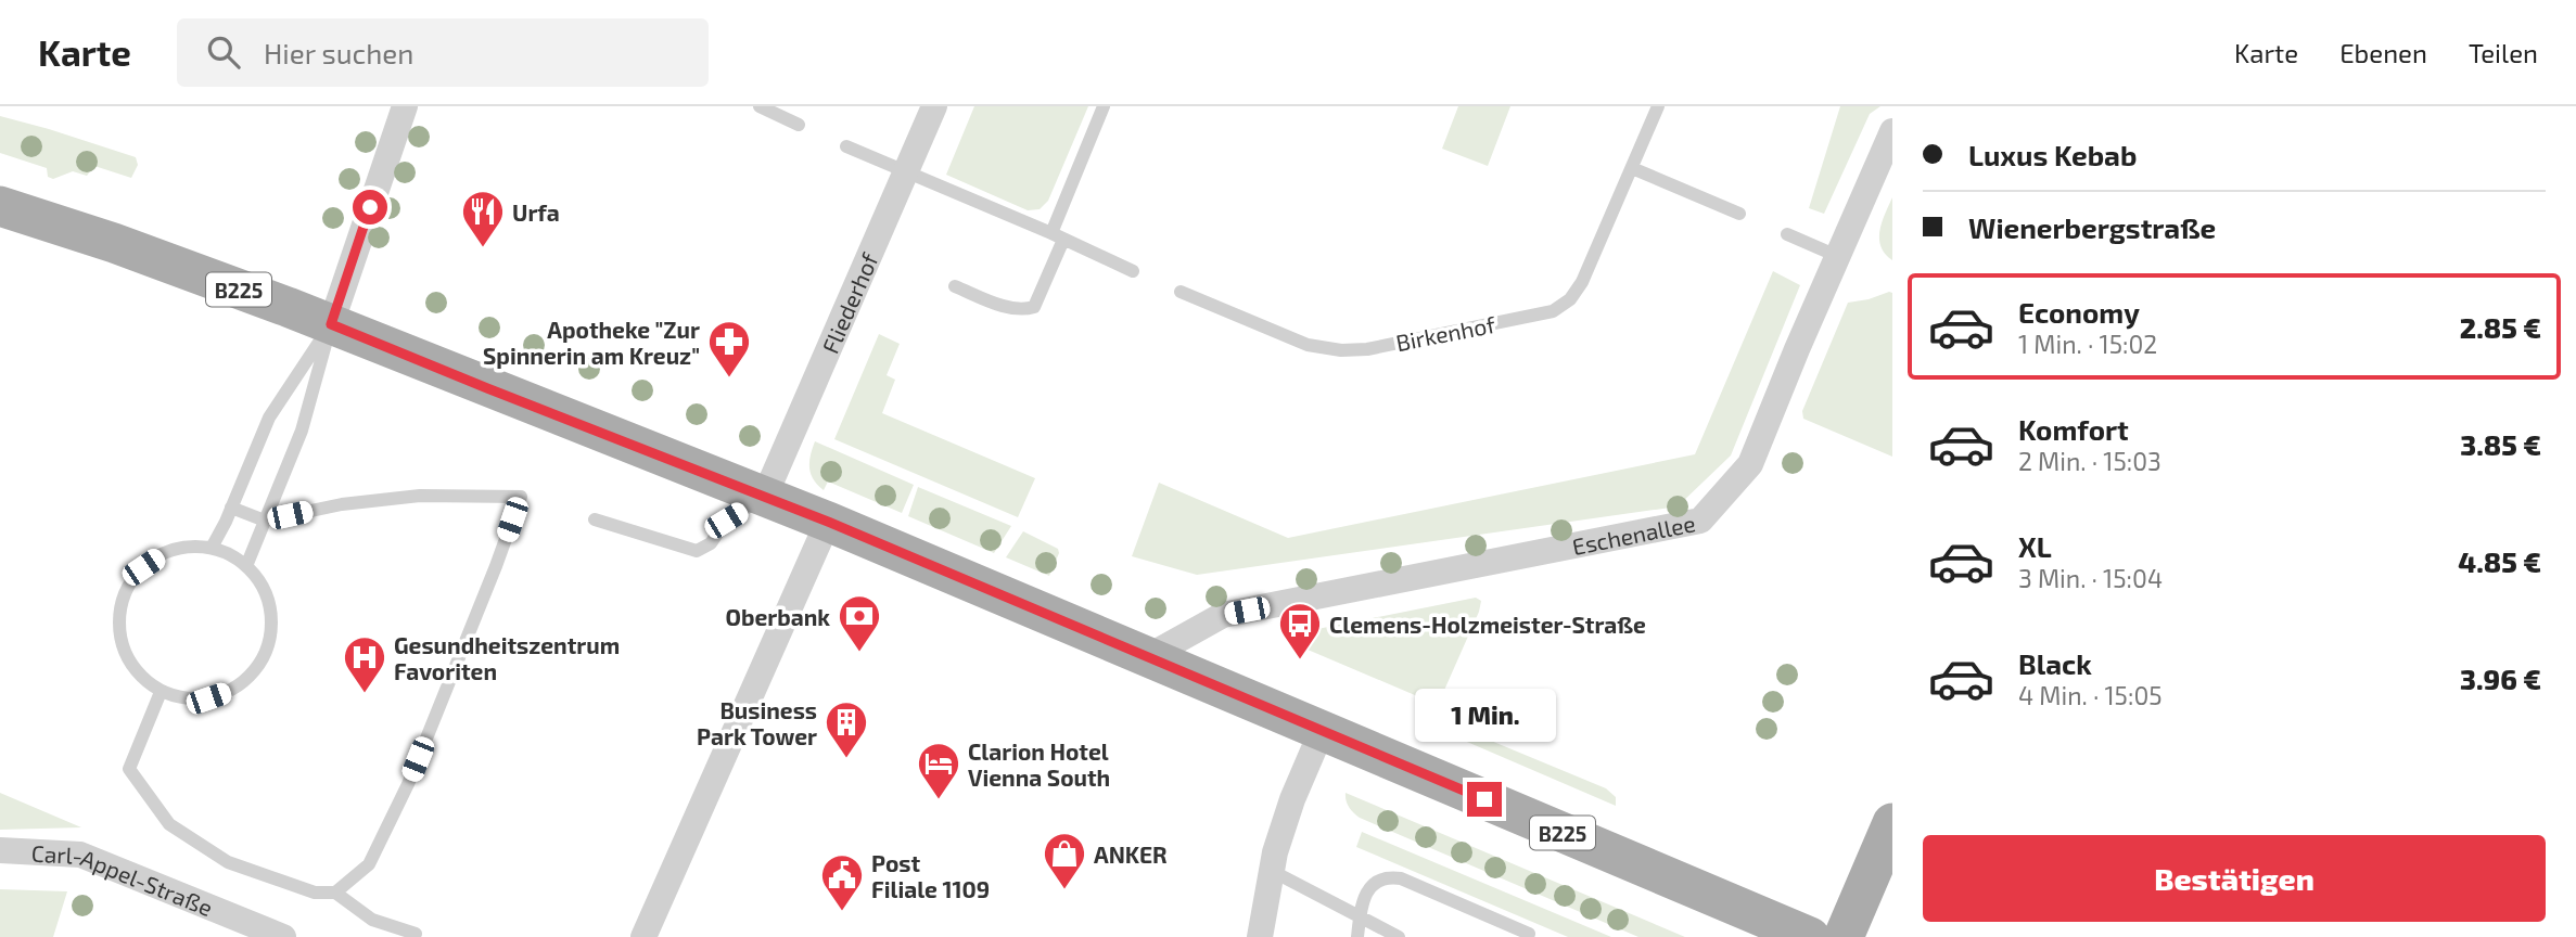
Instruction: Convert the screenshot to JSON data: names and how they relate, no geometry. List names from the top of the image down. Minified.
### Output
{"streets":{"main road":["B225"],"street":["Fliederhof","Eschenallee","Carl-Appel-Straße"],"lane":["Birkenhof"]},"crossings":[["B225","Fliederhof"],["B225","Eschenallee"]],"places":{"restaurant":["Urfa"],"pharmacy":["Apotheke \"Zur Spinnerin am Kreuz\""],"bank":["Oberbank"],"bus stop":["Clemens-Holzmeister-Straße"],"hospital":["Gesundheitszentrum Favoriten"],"building":["Business Park Tower"],"hotel":["Clarion Hotel Vienna South"],"shop":["ANKER"],"public building":["Post Filiale 1109"]},"page":{"header":"Karte","search":"Hier suchen","nav":["Karte","Ebenen","Teilen"],"banner":["Luxus Kebab","Wienerbergstraße"],"list":[{"name":"Economy","note":"1 Min. · 15:02","value":"2.85 €"},{"name":"Komfort","note":"2 Min. · 15:03","value":"3.85 €"},{"name":"XL","note":"3 Min. · 15:04","value":"4.85 €"},{"name":"Black","note":"4 Min. · 15:05","value":"3.96 €"}],"bubble":"1 Min.","buttons":"Bestätigen"}}
